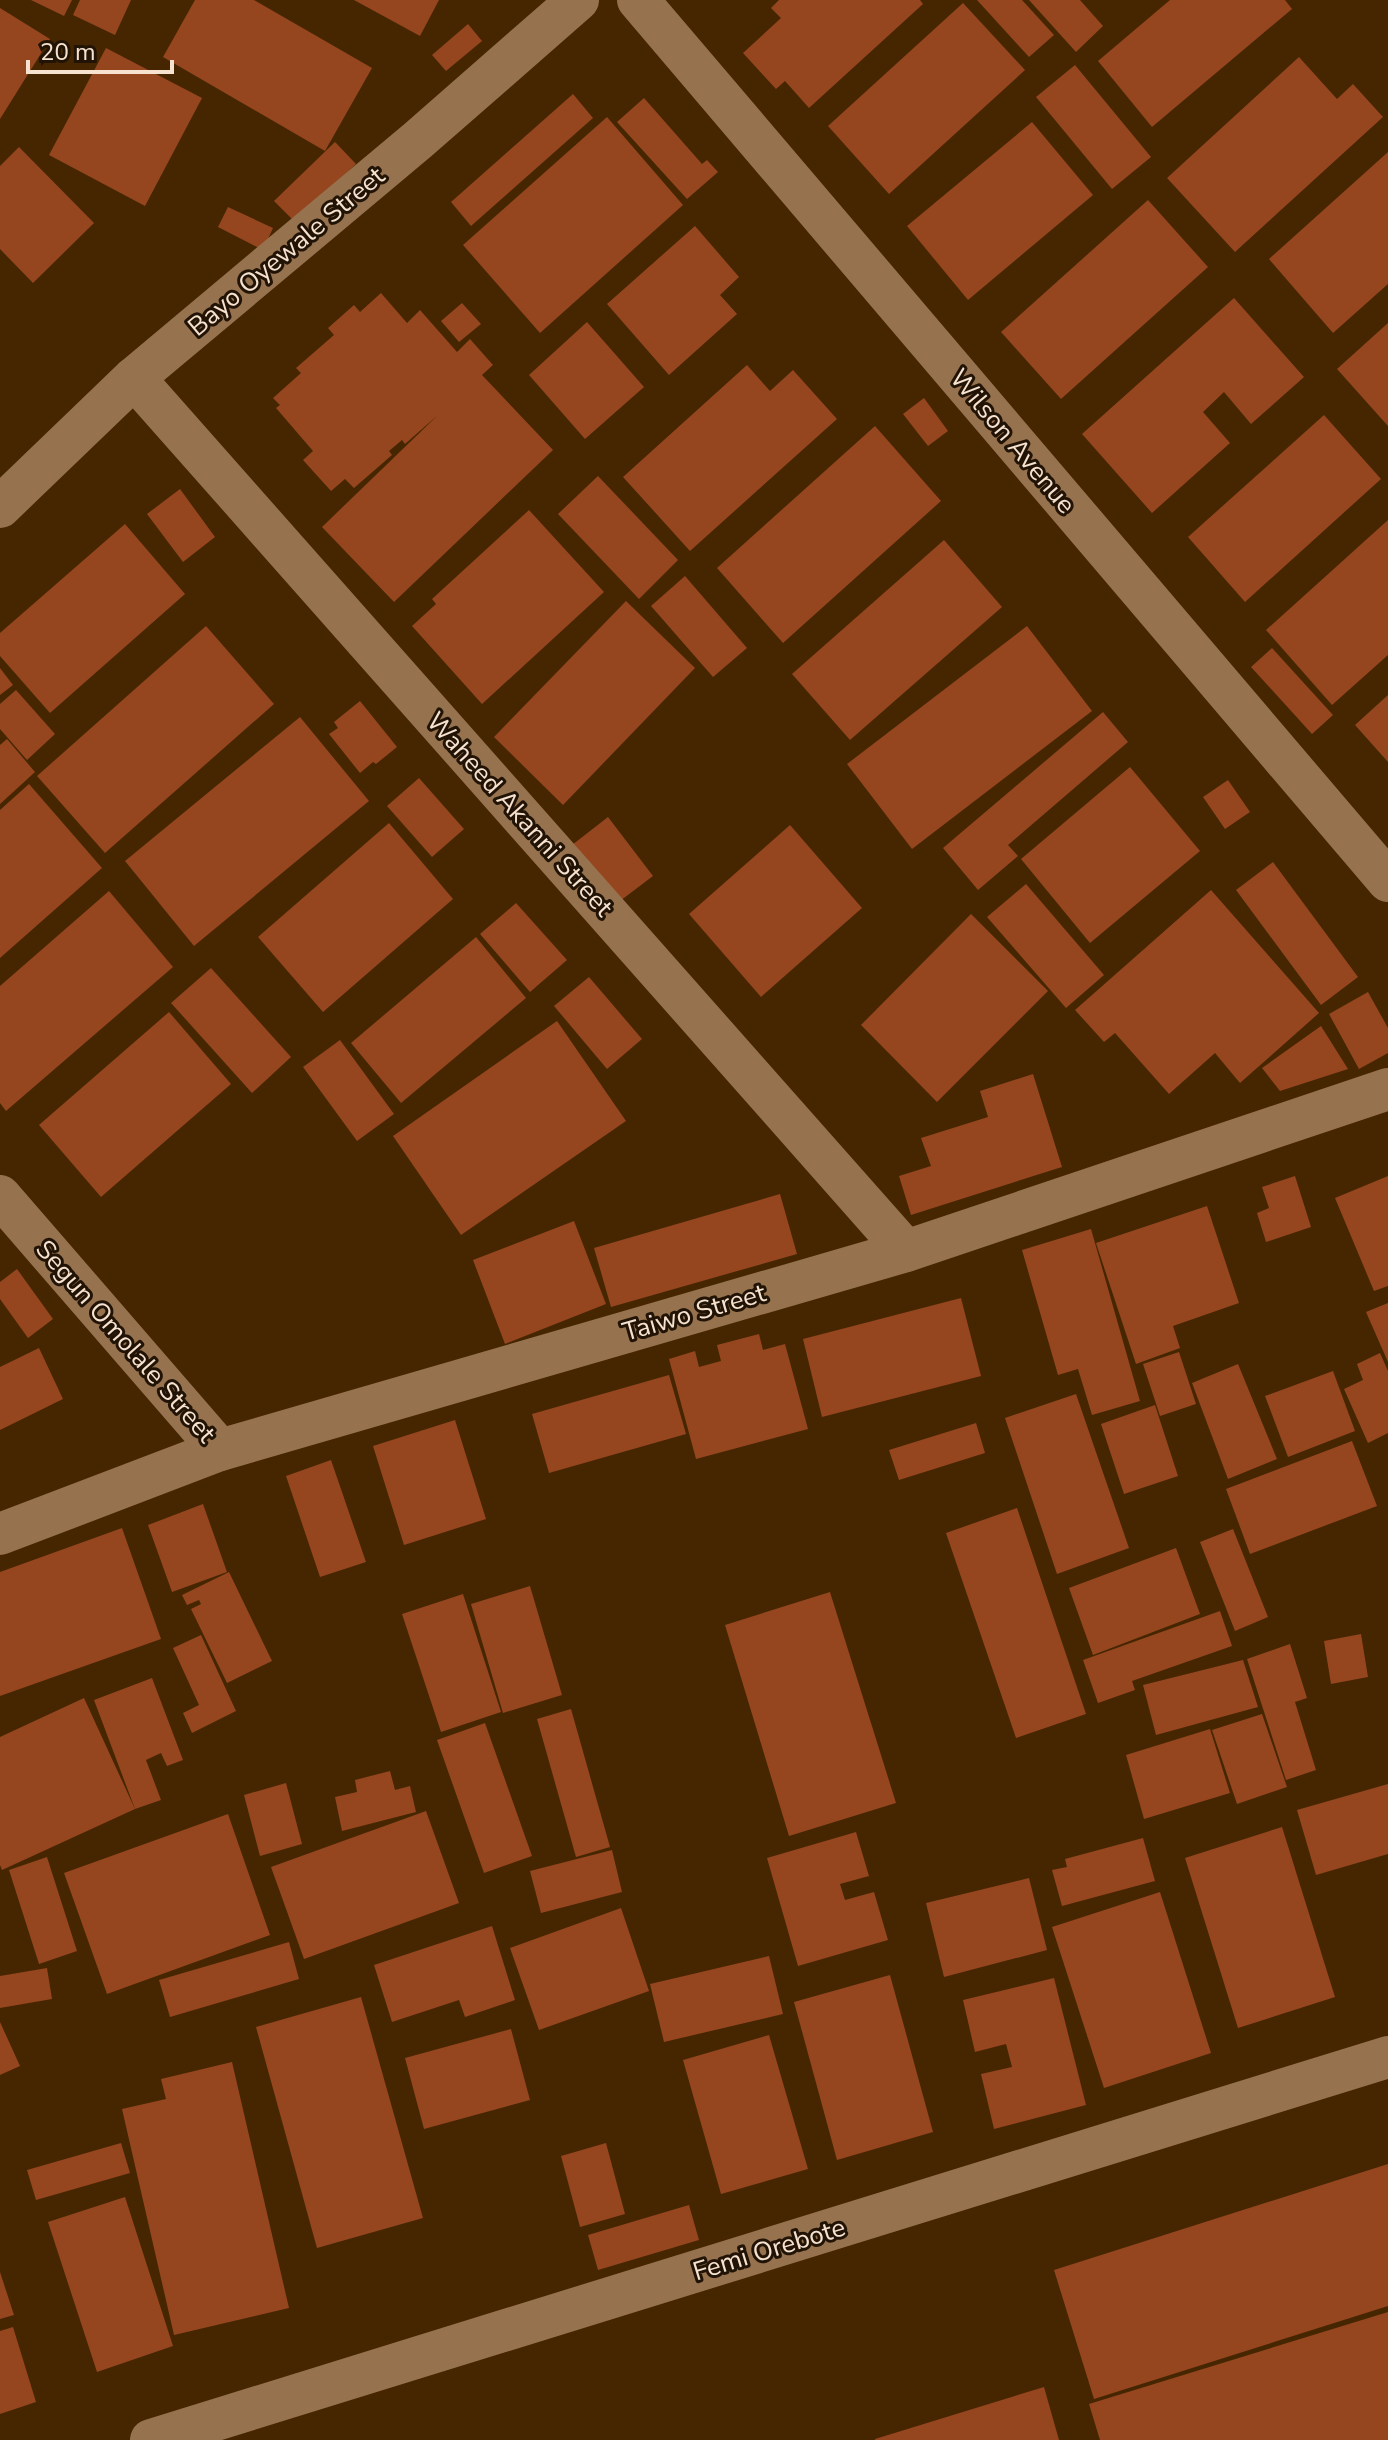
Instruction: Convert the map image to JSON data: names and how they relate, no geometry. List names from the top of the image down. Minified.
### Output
{"streets":{"street":["Bayo Oyewale Street","Wilson Avenue","Waheed Akanni Street","Taiwo Street","Segun Omolale Street","Femi Orebote"]},"crossings":[["Bayo Oyewale Street","Waheed Akanni Street"],["Waheed Akanni Street","Taiwo Street"],["Taiwo Street","Segun Omolale Street"]],"scale_bar":"20 m"}
